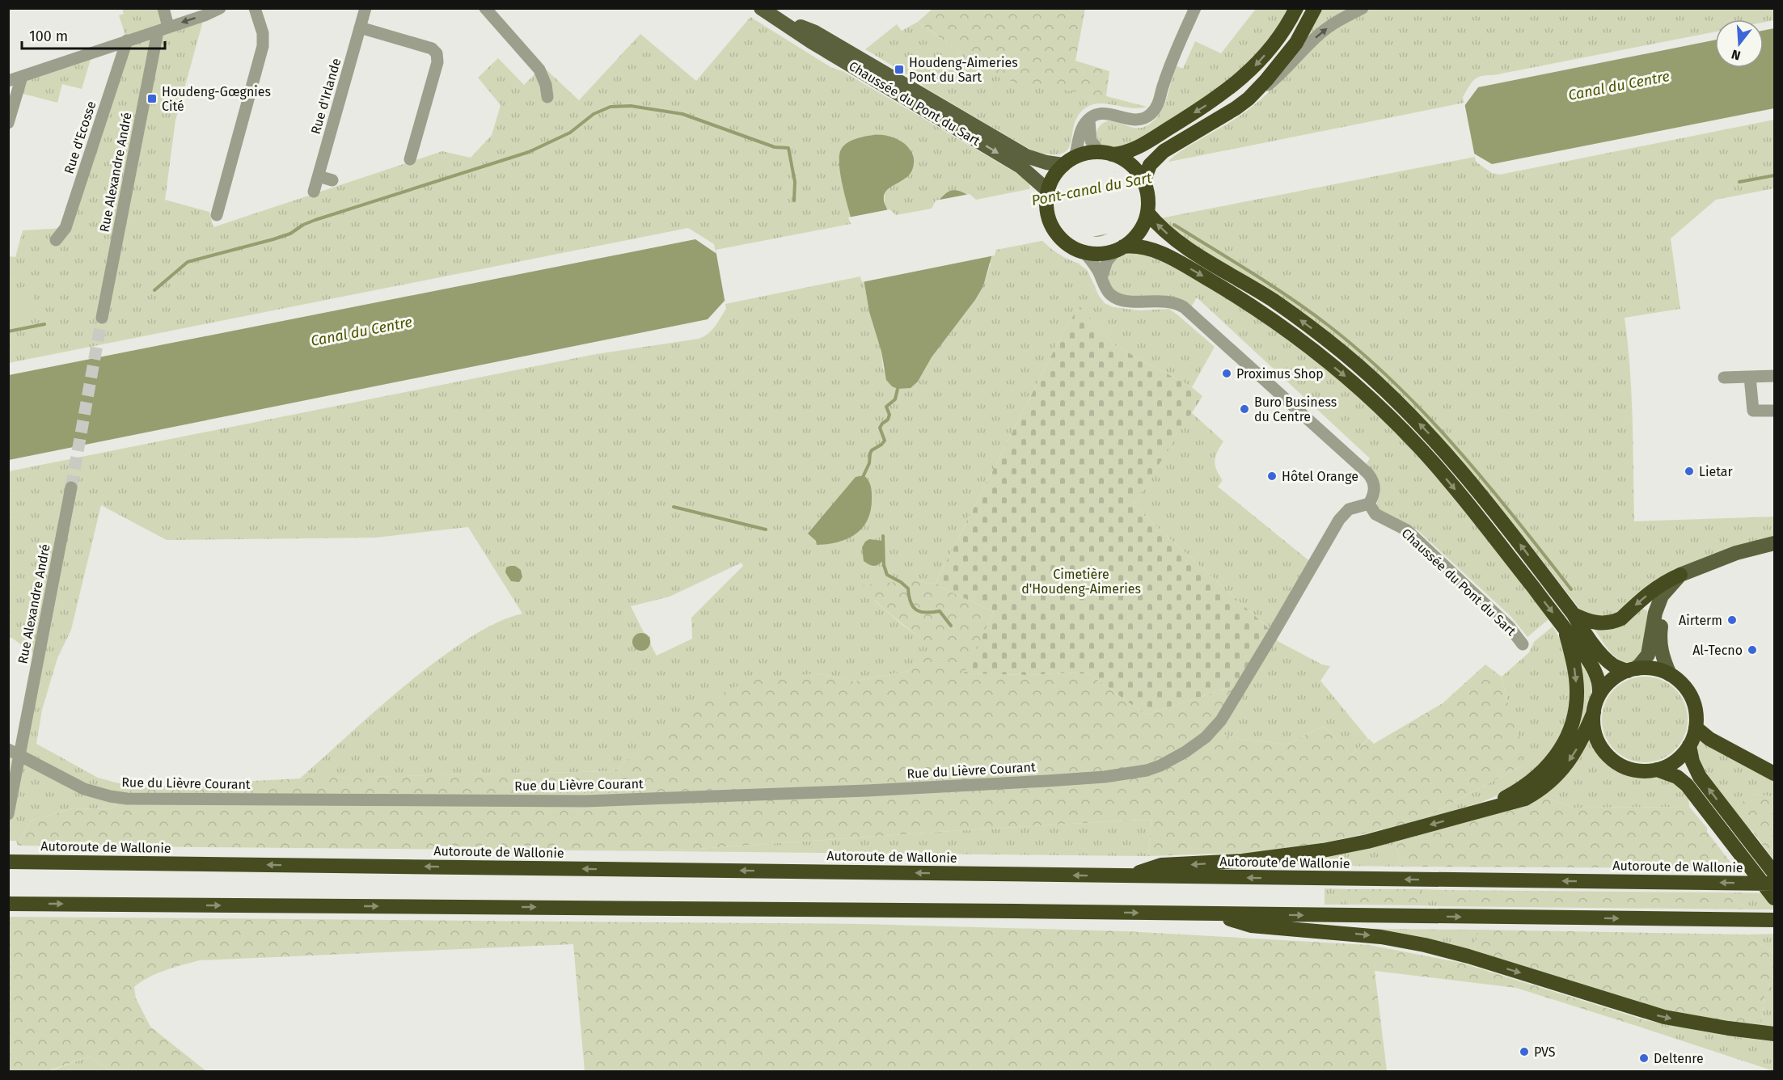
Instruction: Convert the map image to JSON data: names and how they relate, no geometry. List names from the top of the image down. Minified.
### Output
{"streets":{"highway":["Autoroute de Wallonie"],"main road":["Chaussée du Pont du Sart"],"street":["Rue d'Irlande","Rue d'Ecosse","Rue Alexandre André","Rue du Lièvre Courant"]},"crossings":[["Chaussée du Pont du Sart","Rue du Lièvre Courant"],["Rue Alexandre André","Rue du Lièvre Courant"]],"water":["Canal du Centre","Pont-canal du Sart"],"parks":["Cimetière d'Houdeng-Aimeries"],"places":{"transit":["Houdeng-Aimeries Pont du Sart","Houdeng-Gœgnies Cité"],"other":["Proximus Shop","Buro Business du Centre","Lietar","Hôtel Orange","Airterm","Al-Tecno","PVS","Deltenre"]},"scale_bar":"100 m","north":"bottom"}
